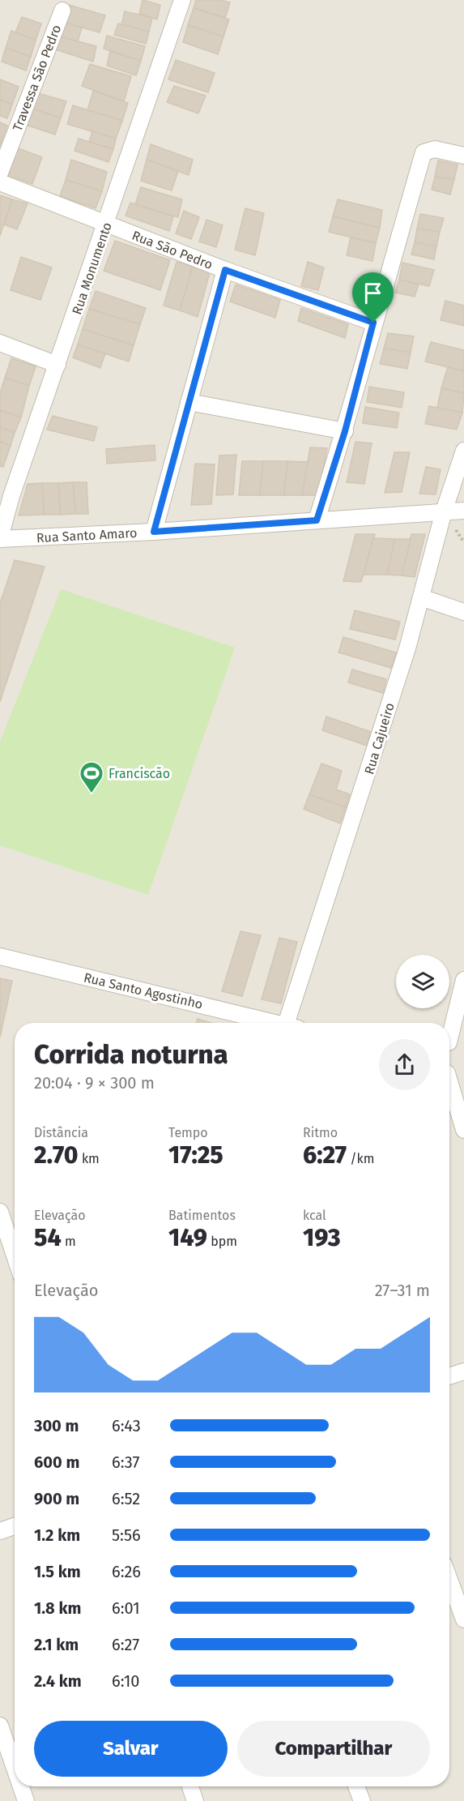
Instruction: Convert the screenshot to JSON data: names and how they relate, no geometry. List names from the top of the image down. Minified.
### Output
{"streets":{"street":["Travessa São Pedro","Rua São Pedro","Rua Monumento","Rua Santo Amaro","Rua Cajueiro","Rua Santo Agostinho"]},"crossings":[["Rua São Pedro","Rua Monumento"],["Rua Monumento","Rua Santo Amaro"],["Rua Santo Amaro","Rua Cajueiro"]],"places":{"sports":["Franciscão"]},"page":{"heading":["Corrida noturna","20:04 · 9 × 300 m"],"stats":[["Distância","2.70 km"],["Tempo","17:25"],["Ritmo","6:27 /km"],["Elevação","54 m"],["Batimentos","149 bpm"],["kcal","193"]],"chart":["Elevação","27–31 m"],"list":[{"name":"300 m","note":"6:43"},{"name":"600 m","note":"6:37"},{"name":"900 m","note":"6:52"},{"name":"1.2 km","note":"5:56"},{"name":"1.5 km","note":"6:26"},{"name":"1.8 km","note":"6:01"},{"name":"2.1 km","note":"6:27"},{"name":"2.4 km","note":"6:10"}],"buttons":["Salvar","Compartilhar"]}}
